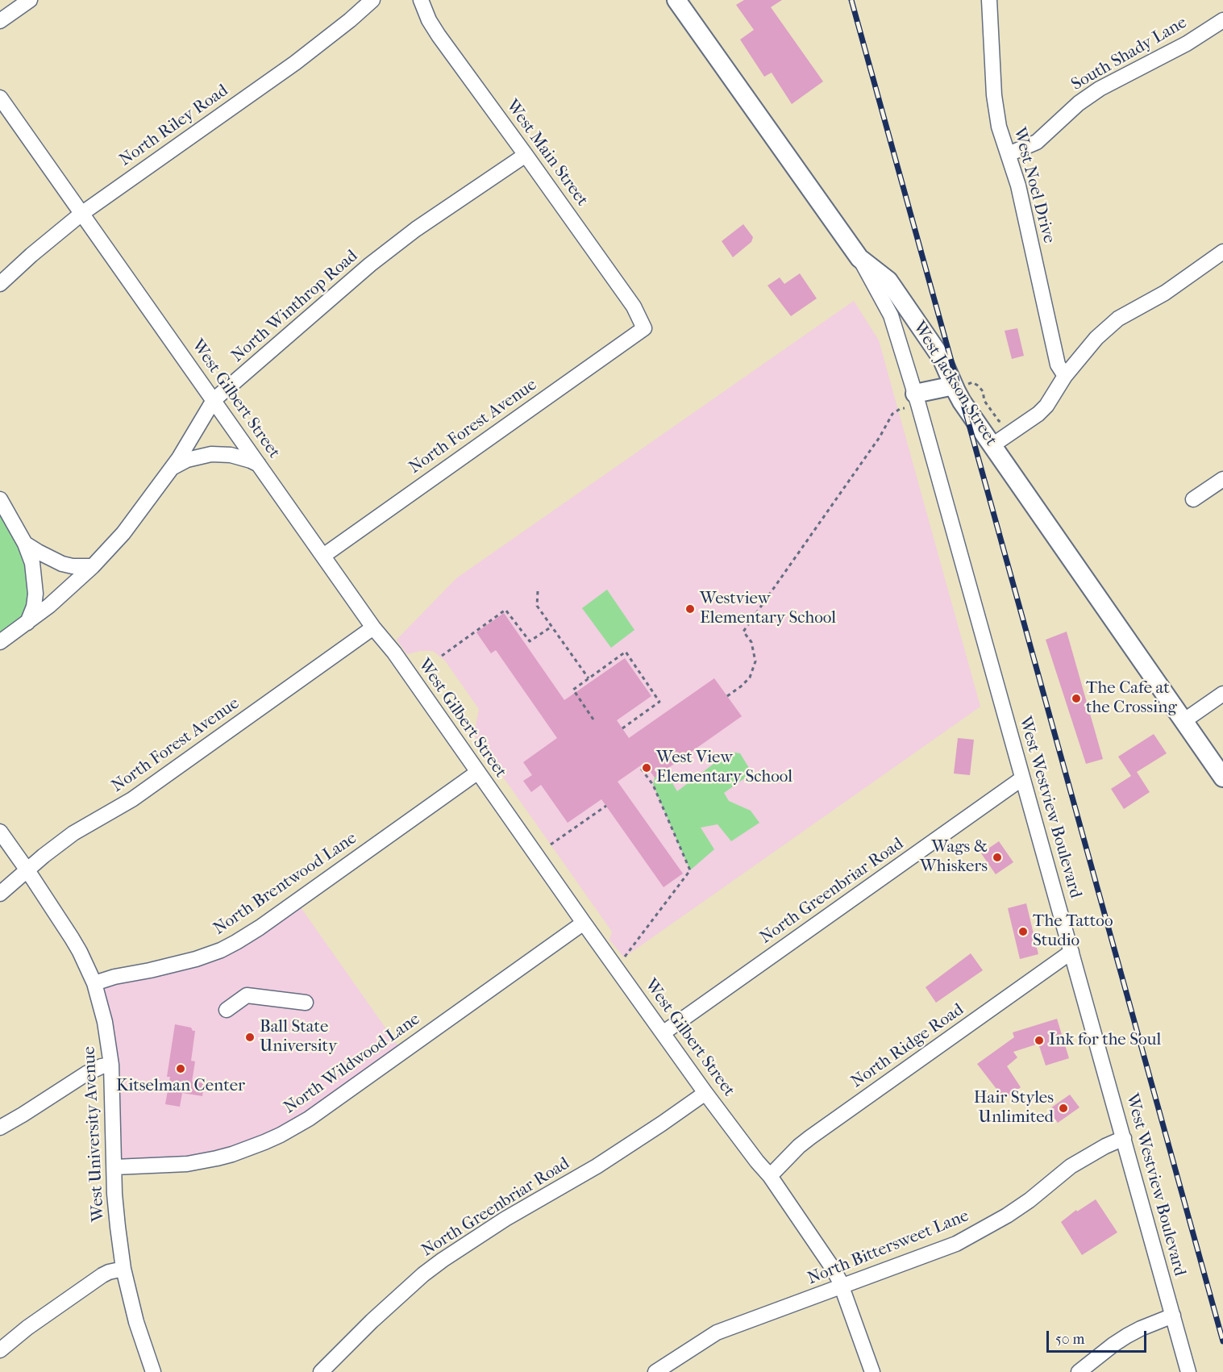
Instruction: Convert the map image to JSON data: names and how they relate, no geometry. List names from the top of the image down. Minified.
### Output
{"streets":{"main road":["West Jackson Street"],"street":["South Shady Lane","North Riley Road","West Main Street","West Noel Drive","North Winthrop Road","West Gilbert Street","North Forest Avenue","West Westview Boulevard","North Brentwood Lane","North Greenbriar Road","North Ridge Road","North Wildwood Lane","West University Avenue","North Bittersweet Lane"]},"crossings":[["South Shady Lane","West Noel Drive"],["North Riley Road","West Gilbert Street"],["West Main Street","North Winthrop Road"],["West Main Street","North Forest Avenue"],["North Winthrop Road","West Gilbert Street"],["West Jackson Street","West Westview Boulevard"],["West Gilbert Street","North Forest Avenue"],["West Gilbert Street","North Brentwood Lane"],["West Gilbert Street","North Greenbriar Road"],["West Gilbert Street","North Ridge Road"],["West Gilbert Street","North Wildwood Lane"],["West Gilbert Street","North Bittersweet Lane"],["North Forest Avenue","West University Avenue"],["West Westview Boulevard","North Greenbriar Road"],["West Westview Boulevard","North Ridge Road"],["West Westview Boulevard","North Bittersweet Lane"],["North Brentwood Lane","West University Avenue"],["North Wildwood Lane","West University Avenue"]],"places":["Westview Elementary School","The Cafe at the Crossing","West View Elementary School","Wags & Whiskers","The Tattoo Studio","Ball State University","Ink for the Soul","Kitselman Center","Hair Styles Unlimited"],"scale_bar":"50 m"}
